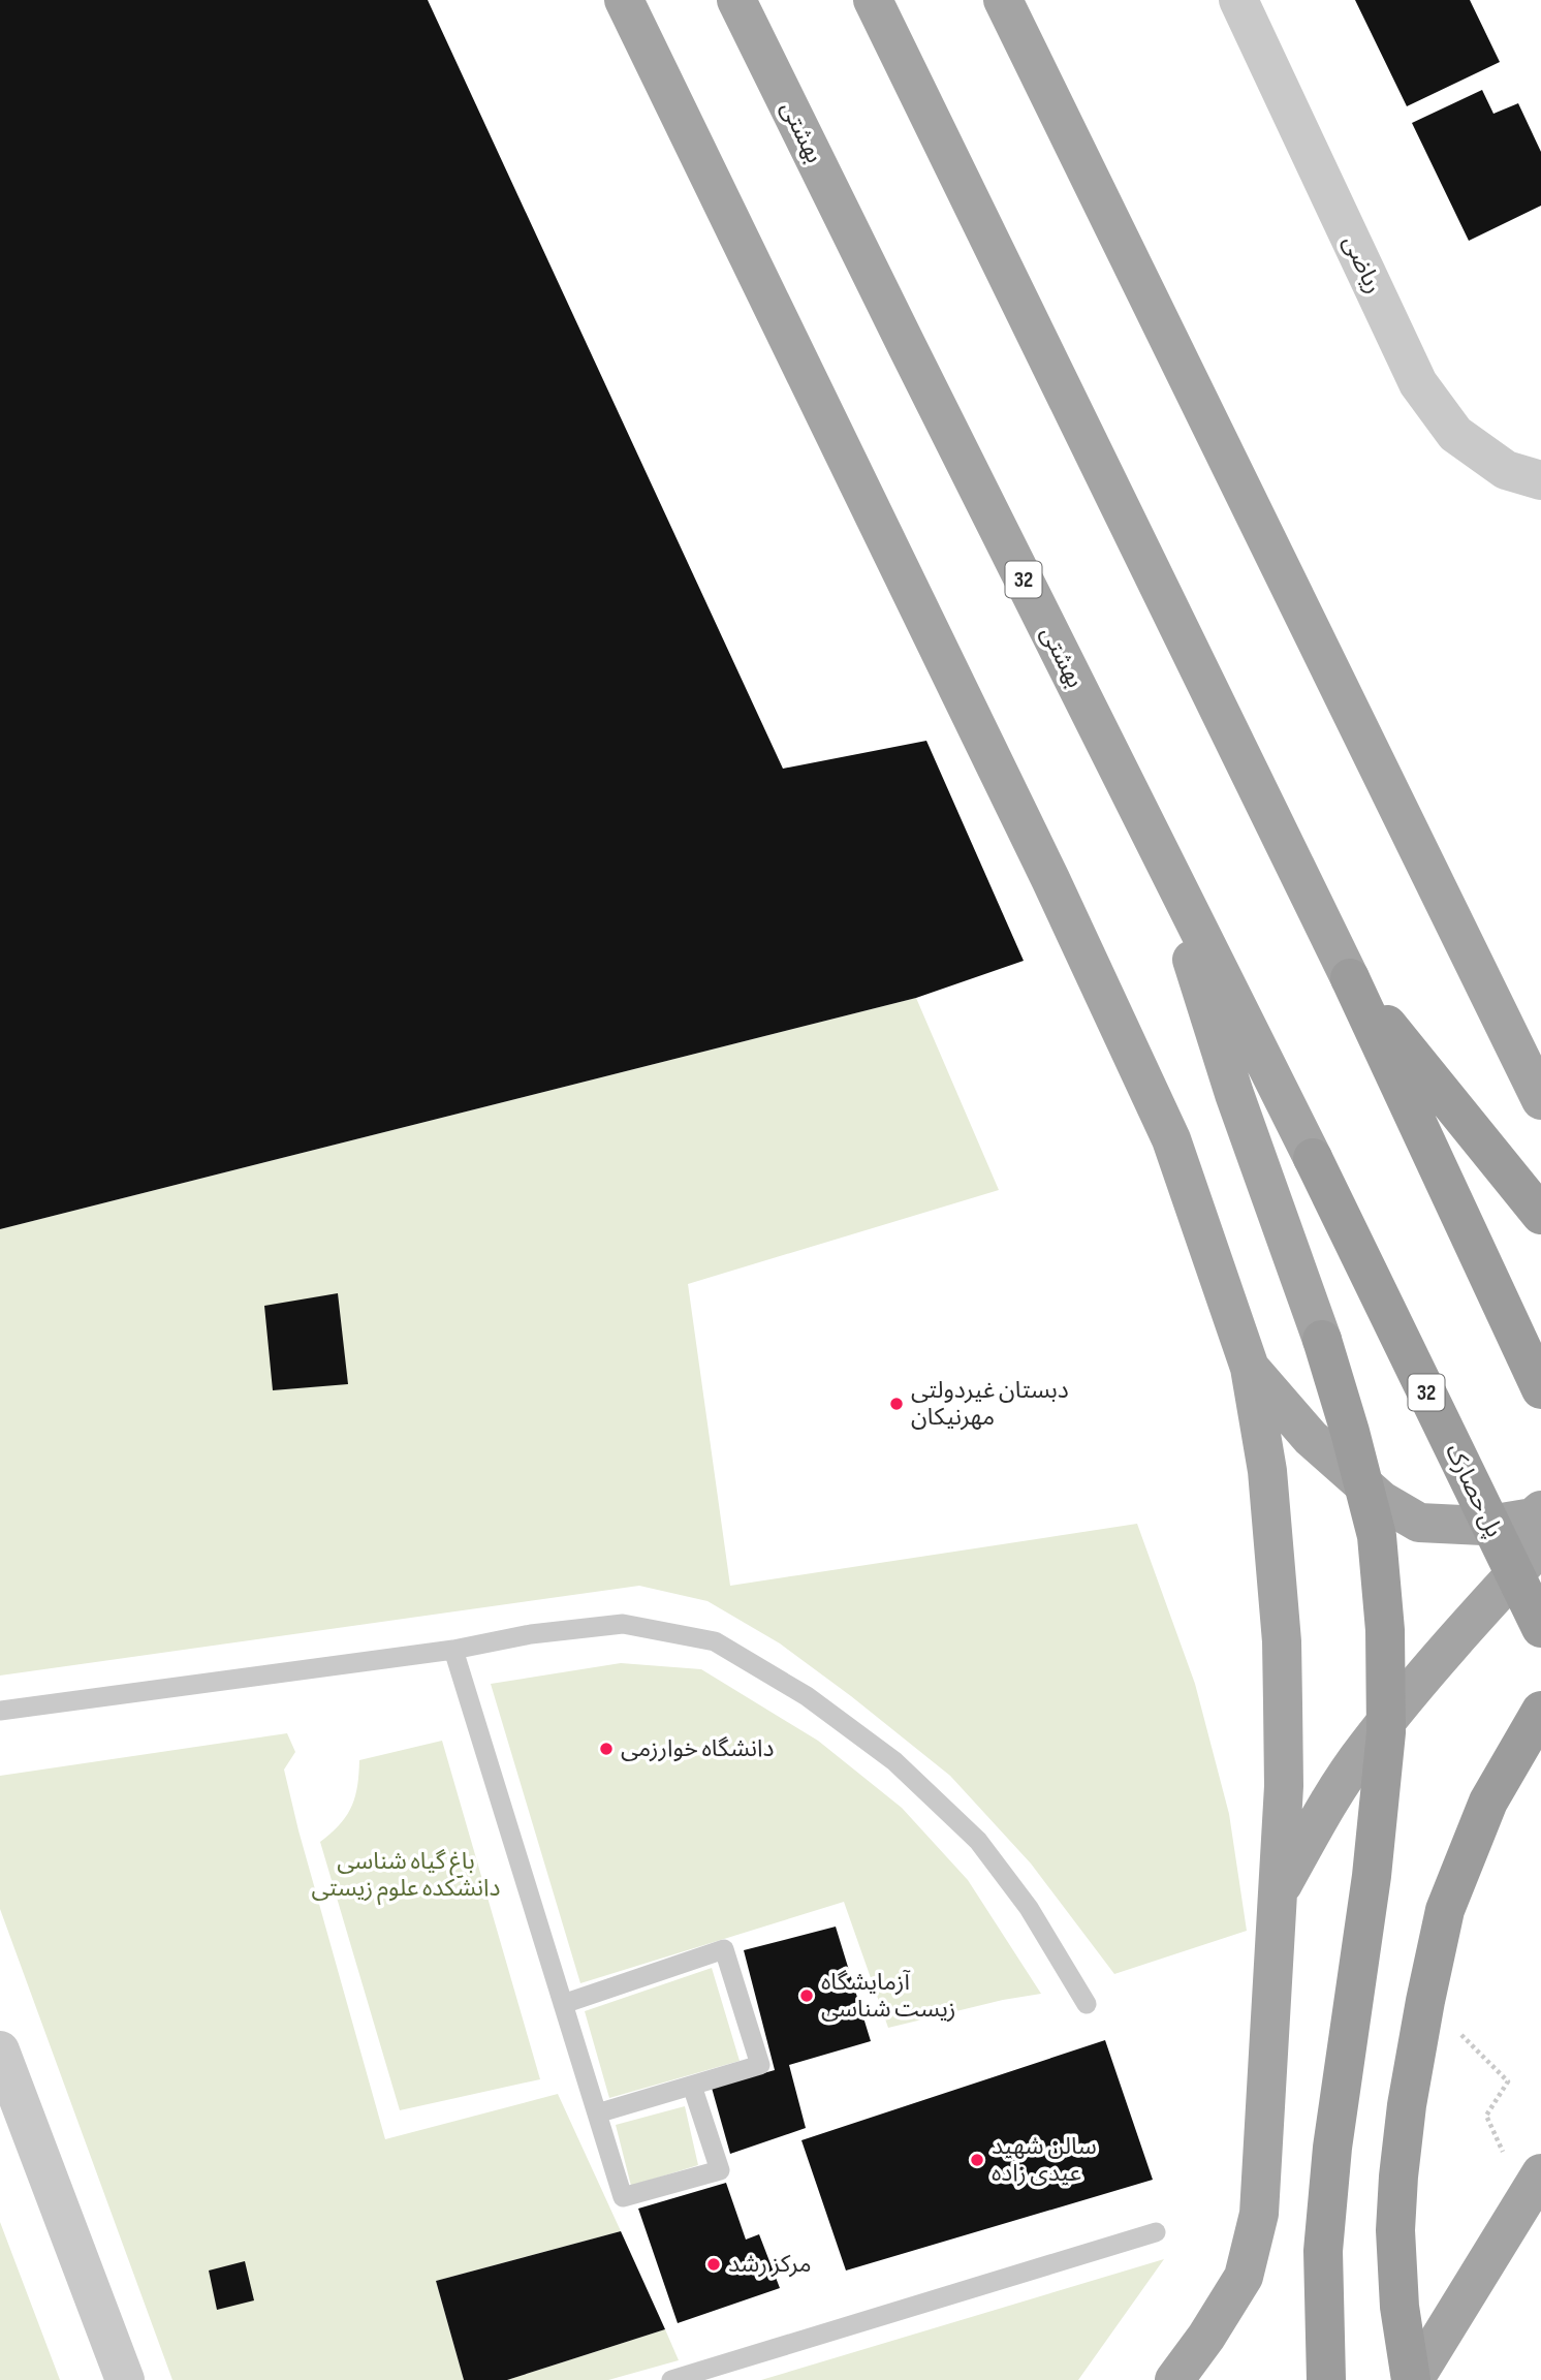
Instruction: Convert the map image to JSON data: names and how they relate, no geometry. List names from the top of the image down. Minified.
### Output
{"streets":{"highway":["32","پل حصارک"],"main road":["بهشتى"],"street":["ریاضی"]},"crossings":[["بهشتى","پل حصارک"]],"parks":["باغ گیاه شناسی دانشکده علوم زیستی"],"places":["دبستان غیردولتی مهرنیکان","دانشگاه خوارزمی","آزمایشگاه زیست شناسی","سالن شهید عیدی زاده","مرکز رشد"]}
